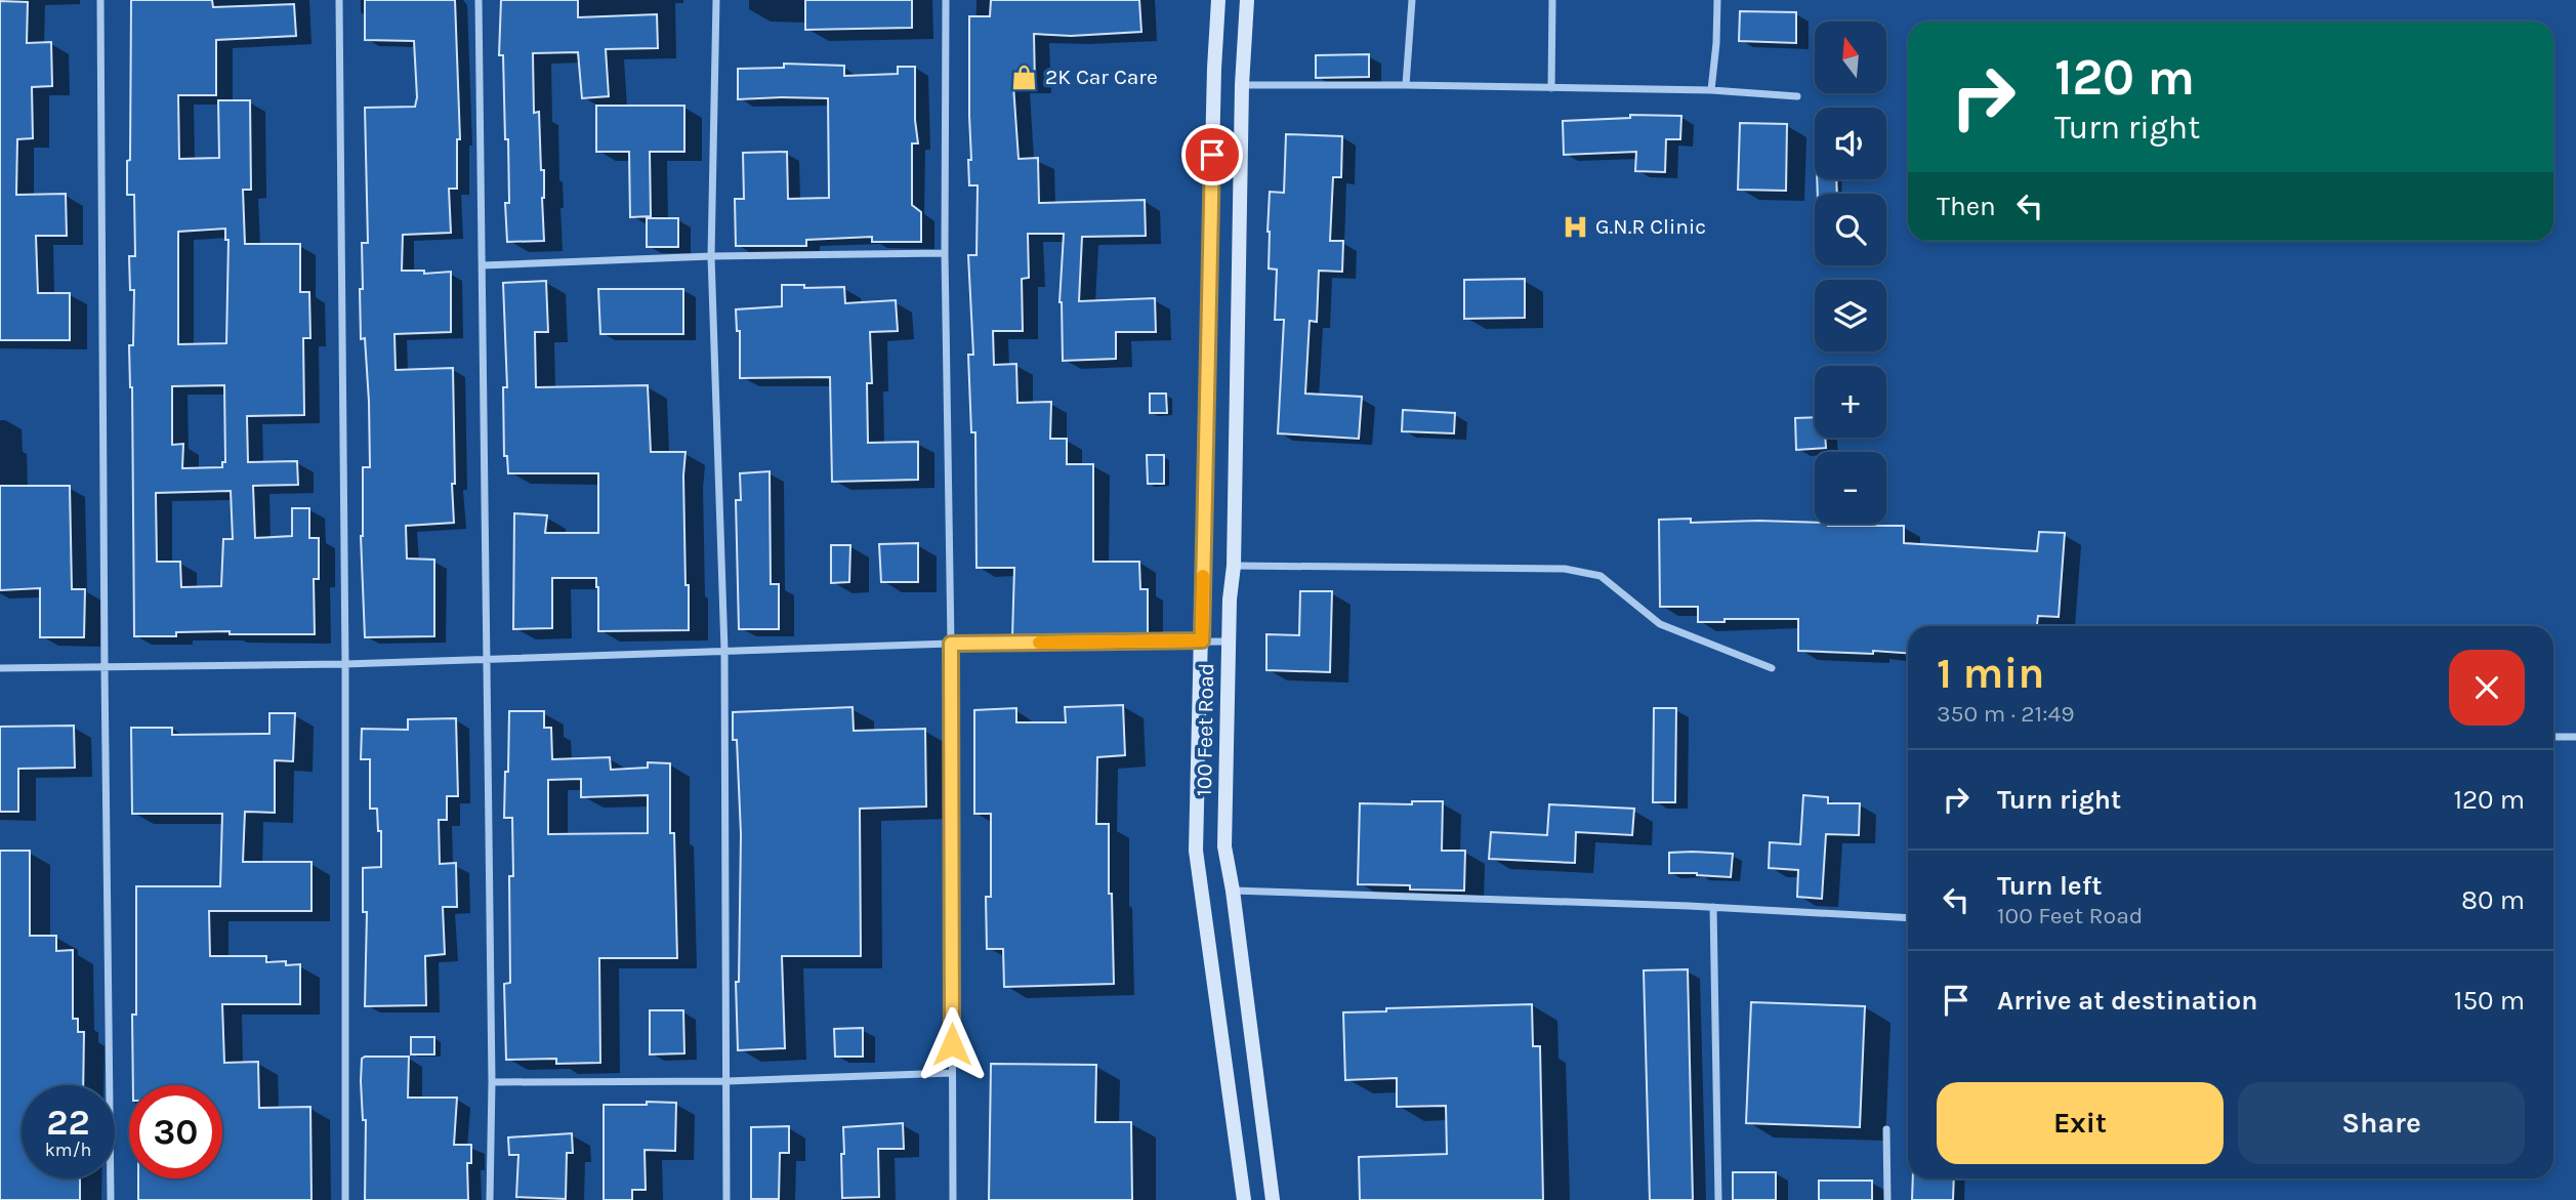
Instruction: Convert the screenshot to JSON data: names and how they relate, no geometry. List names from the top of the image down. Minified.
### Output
{"streets":{"street":["100 Feet Road"]},"places":{"shop":["2K Car Care"],"hospital":["G.N.R Clinic"]},"north":"top","page":{"map_buttons":["+","−"],"turn":["120 m","Turn right"],"then":"Then","heading":["1 min","350 m · 21:49"],"list":[{"name":"Turn right","value":"120 m"},{"name":"Turn left","note":"100 Feet Road","value":"80 m"},{"name":"Arrive at destination","value":"150 m"}],"buttons":["Exit","Share"],"speed":"22 km/h","limit":"30"}}
